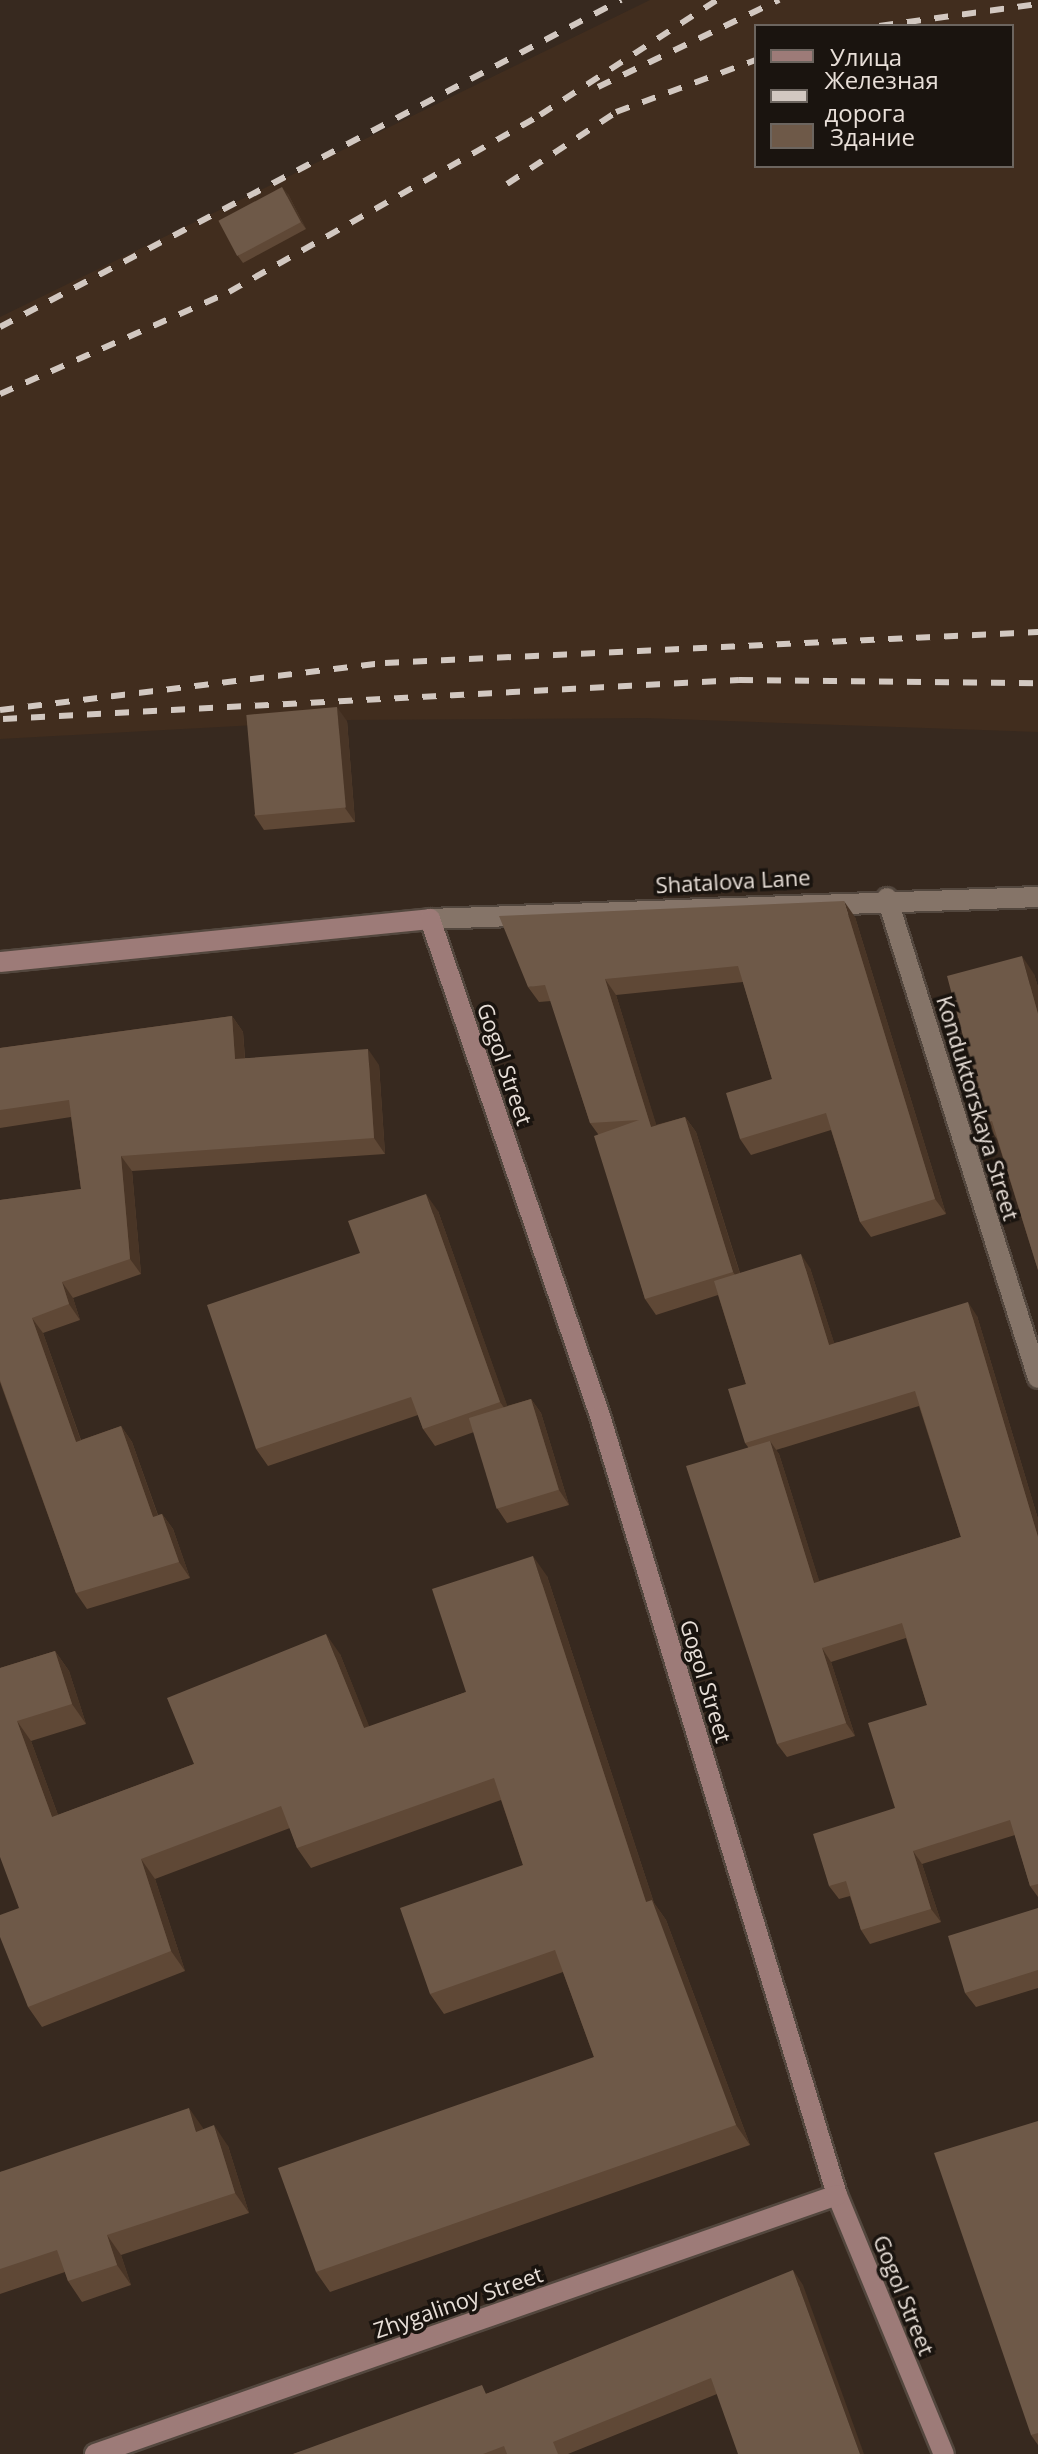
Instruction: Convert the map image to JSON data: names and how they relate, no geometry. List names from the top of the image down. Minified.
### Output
{"streets":{"main road":["Gogol Street","Zhygalinoy Street"],"street":["Shatalova Lane","Konduktorskaya Street"]},"crossings":[["Shatalova Lane","Gogol Street"],["Shatalova Lane","Konduktorskaya Street"],["Gogol Street","Zhygalinoy Street"]],"legend":["Улица","Железная дорога","Здание"]}
